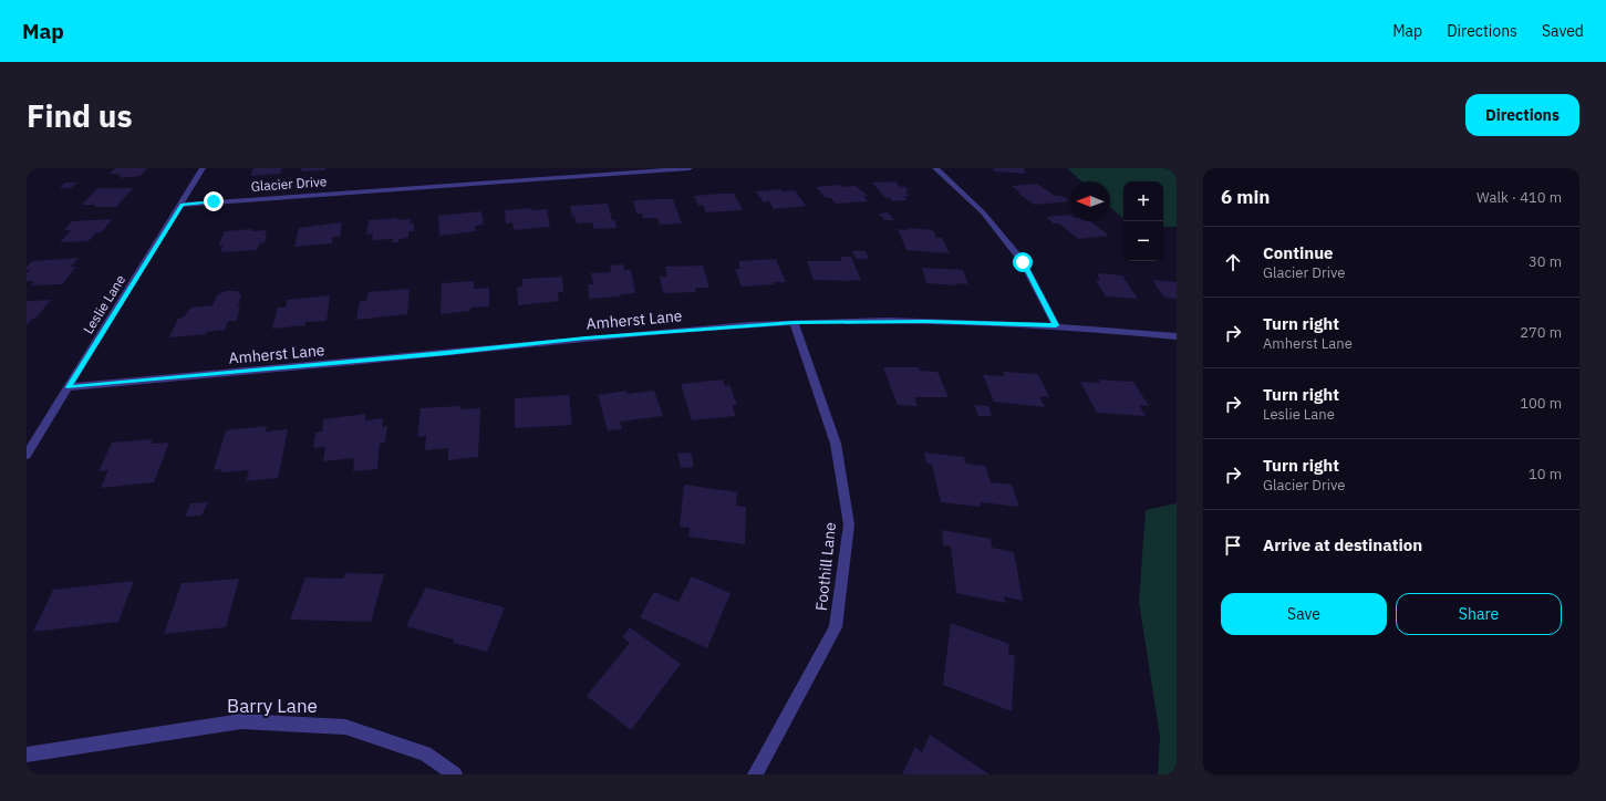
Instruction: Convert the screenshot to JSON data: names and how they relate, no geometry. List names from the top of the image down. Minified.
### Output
{"streets":{"street":["Glacier Drive","Leslie Lane","Amherst Lane","Foothill Lane","Barry Lane"]},"crossings":[["Glacier Drive","Leslie Lane"],["Leslie Lane","Amherst Lane"],["Amherst Lane","Foothill Lane"]],"north":"left","page":{"header":"Map","nav":["Map","Directions","Saved"],"buttons":["Directions",["Save","Share"]],"title":"Find us","heading":["6 min","Walk · 410 m"],"map_buttons":["+","−"],"list":[["Continue","Glacier Drive","30 m"],["Turn right","Amherst Lane","270 m"],["Turn right","Leslie Lane","100 m"],["Turn right","Glacier Drive","10 m"],"Arrive at destination"]}}
